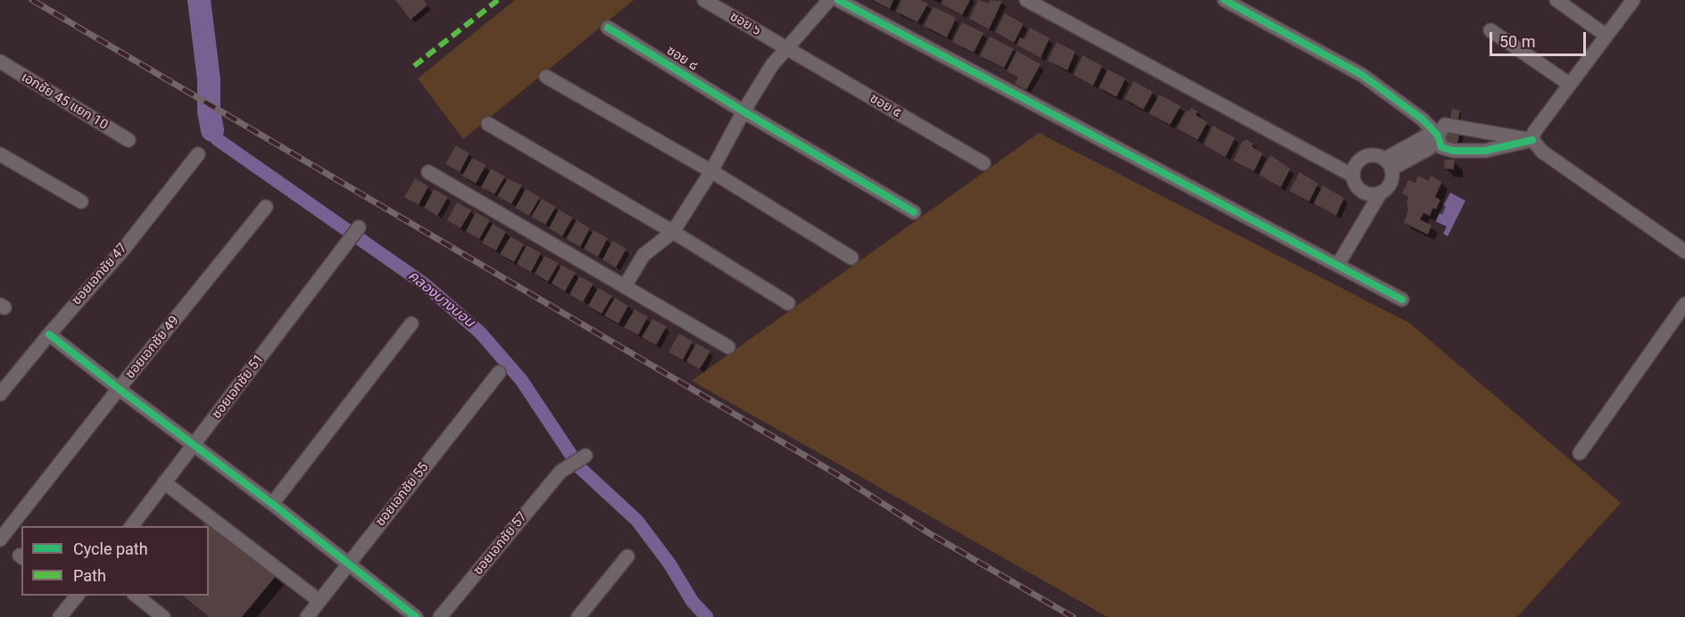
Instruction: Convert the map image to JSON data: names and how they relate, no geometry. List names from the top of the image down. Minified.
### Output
{"streets":{"street":["ซอย ๖","ซอย ๘","เอกชัย 45 แยก 10","ซอย ๕","ซอยเอกชัย 47","ซอยเอกชัย 49","ซอยเอกชัย 51","ซอยเอกชัย 55","ซอยเอกชัย 57"]},"crossings":[["ซอย ๖","ซอย ๕"]],"water":["คลองบางบอน"],"legend":["Cycle path","Path"],"scale_bar":"50 m"}
